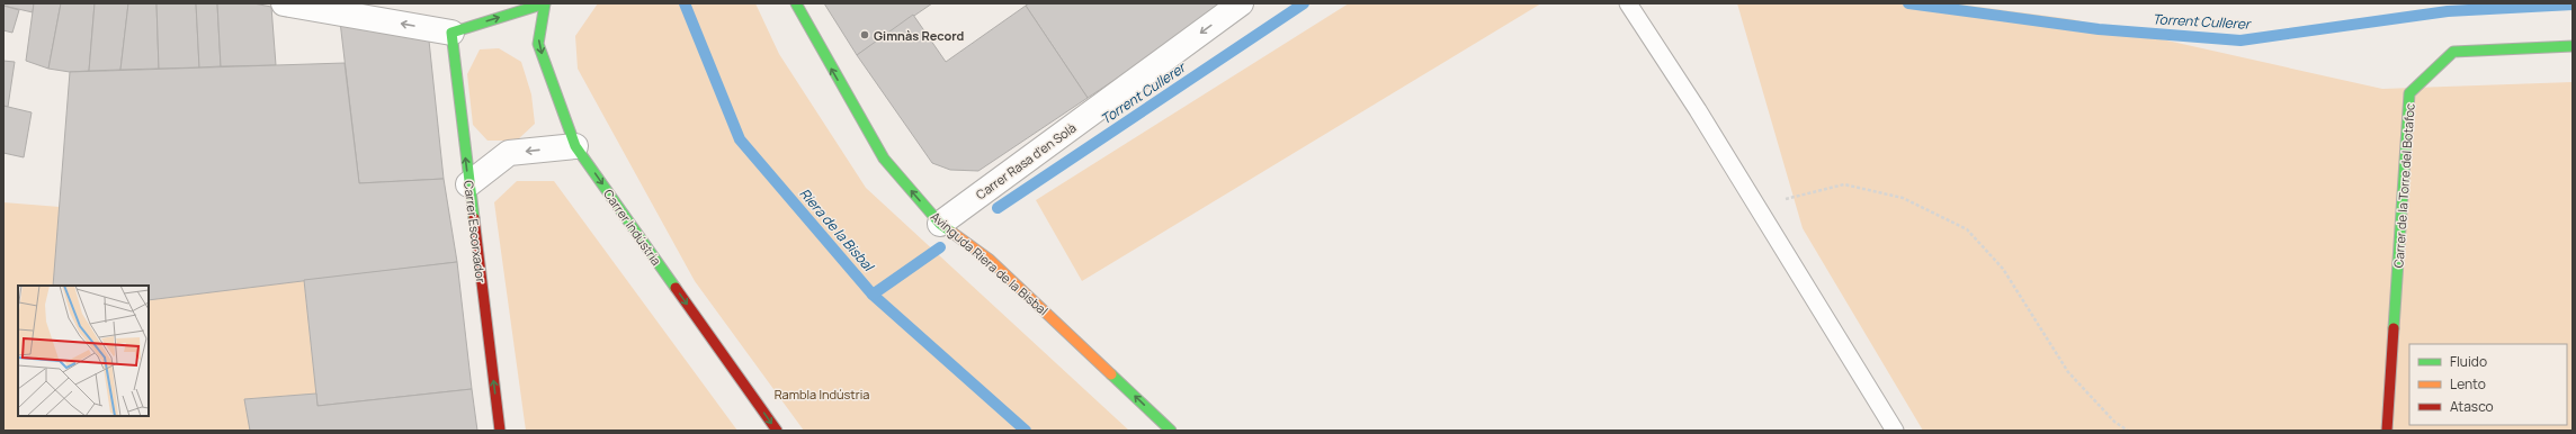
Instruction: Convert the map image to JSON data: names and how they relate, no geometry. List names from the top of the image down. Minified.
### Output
{"streets":{"street":["Carrer Rasa d'en Solà","Carrer de la Torre del Botafoc","Carrer Indústria","Carrer Escorxador","Avinguda Riera de la Bisbal"]},"crossings":[["Carrer Rasa d'en Solà","Avinguda Riera de la Bisbal"]],"one_way":["Carrer Rasa d'en Solà","Carrer Indústria","Carrer Escorxador","Avinguda Riera de la Bisbal"],"water":["Torrent Cullerer","Riera de la Bisbal"],"parks":["Rambla Indústria"],"places":["Gimnàs Record"],"legend":["Fluido","Lento","Atasco"]}
